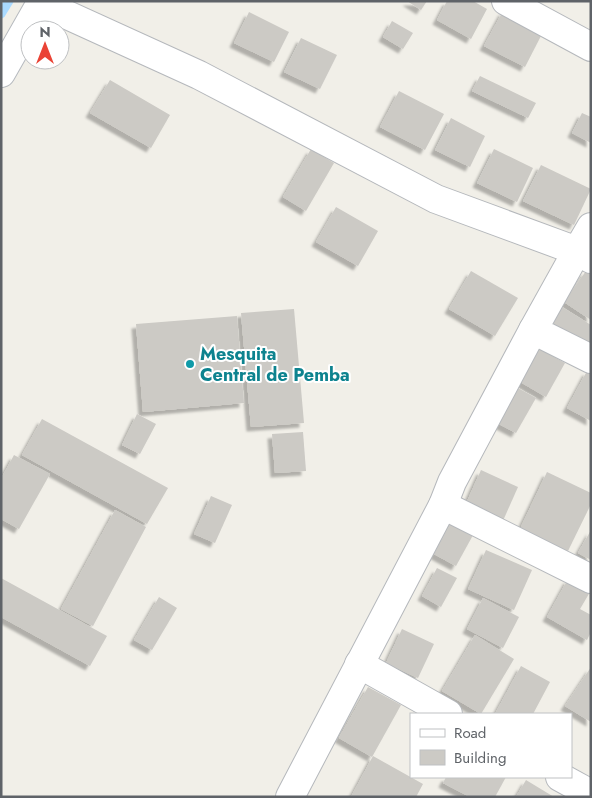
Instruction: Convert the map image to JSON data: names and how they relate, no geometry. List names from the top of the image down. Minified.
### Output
{"places":["Mesquita Central de Pemba"],"legend":["Road","Building"],"north":"top"}
